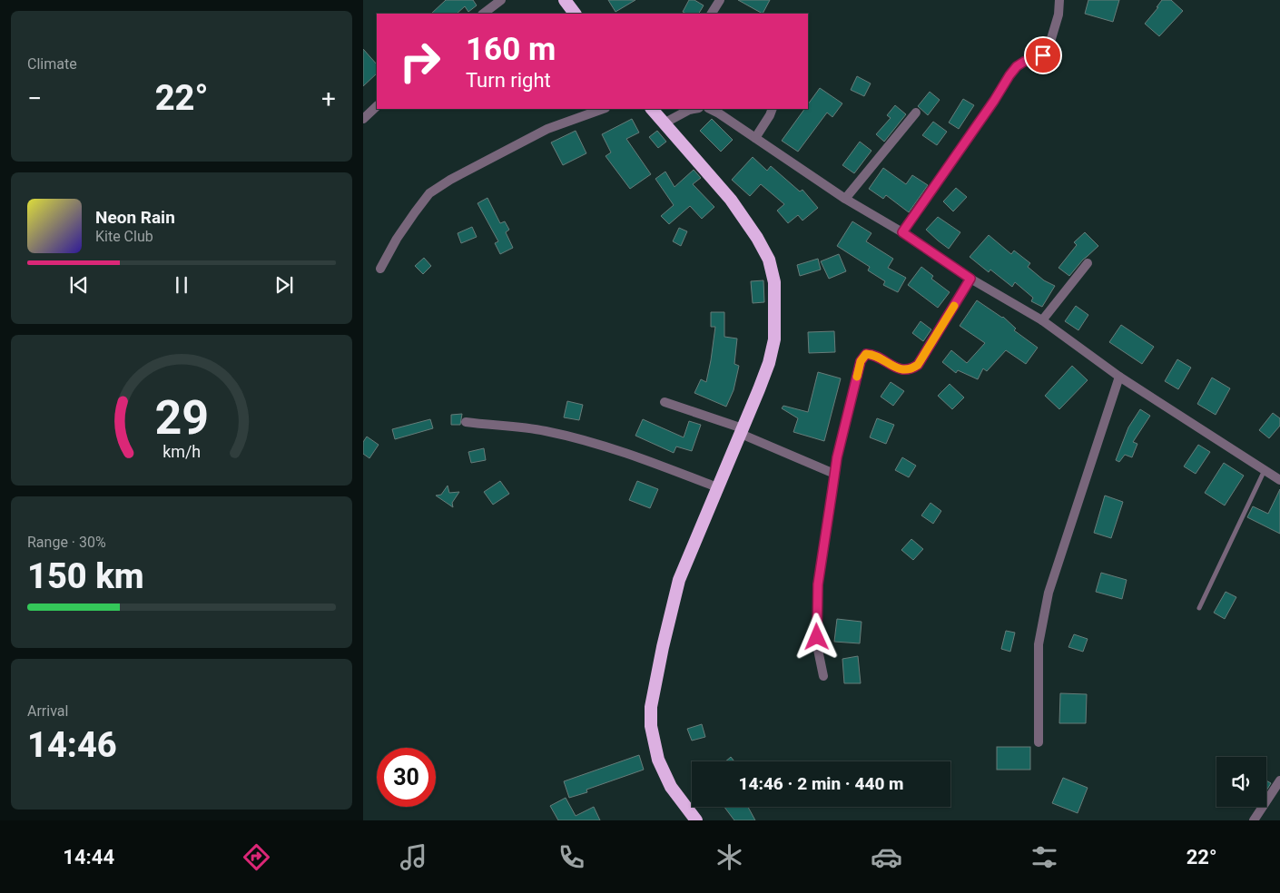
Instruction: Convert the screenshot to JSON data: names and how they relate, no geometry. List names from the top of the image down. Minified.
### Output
{"page":{"tile":["Climate",["Range · 30%","150 km"],["Arrival","14:46"]],"turn":["160 m","Turn right"],"heat":["−","22°","+"],"song":["Neon Rain","Kite Club"],"limit":"30","trip":"14:46 · 2 min · 440 m","tabs":["14:44","22°"],"gauge":["29","km/h"]}}
